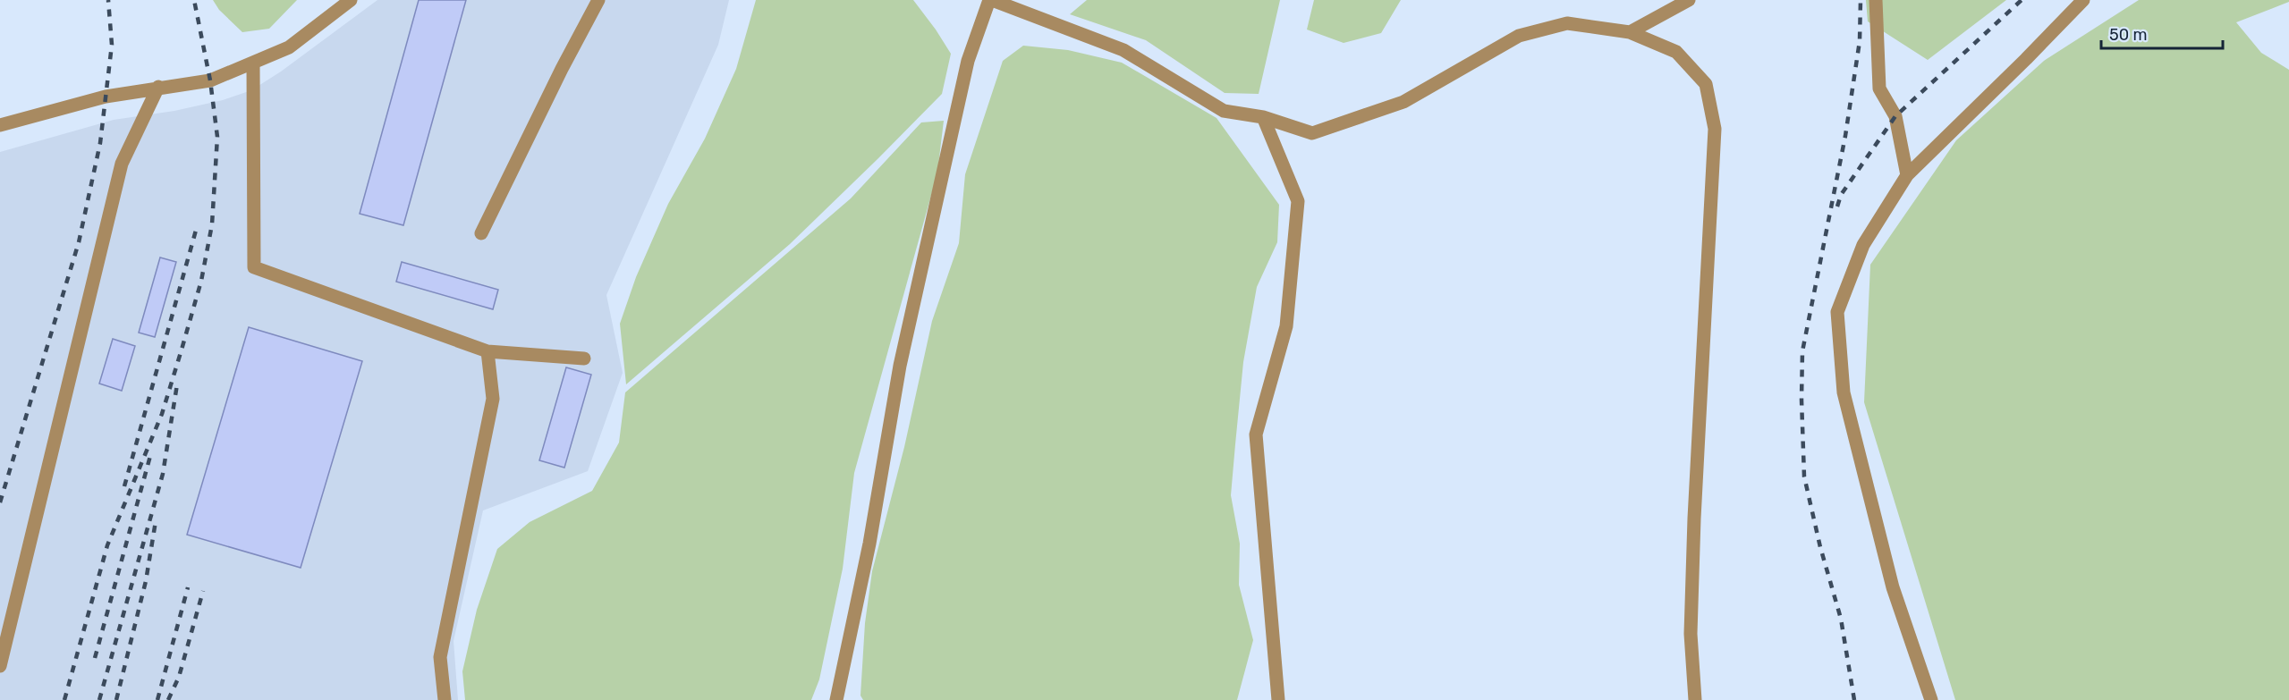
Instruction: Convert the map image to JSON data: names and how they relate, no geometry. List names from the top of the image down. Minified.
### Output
{"scale_bar":"50 m"}
